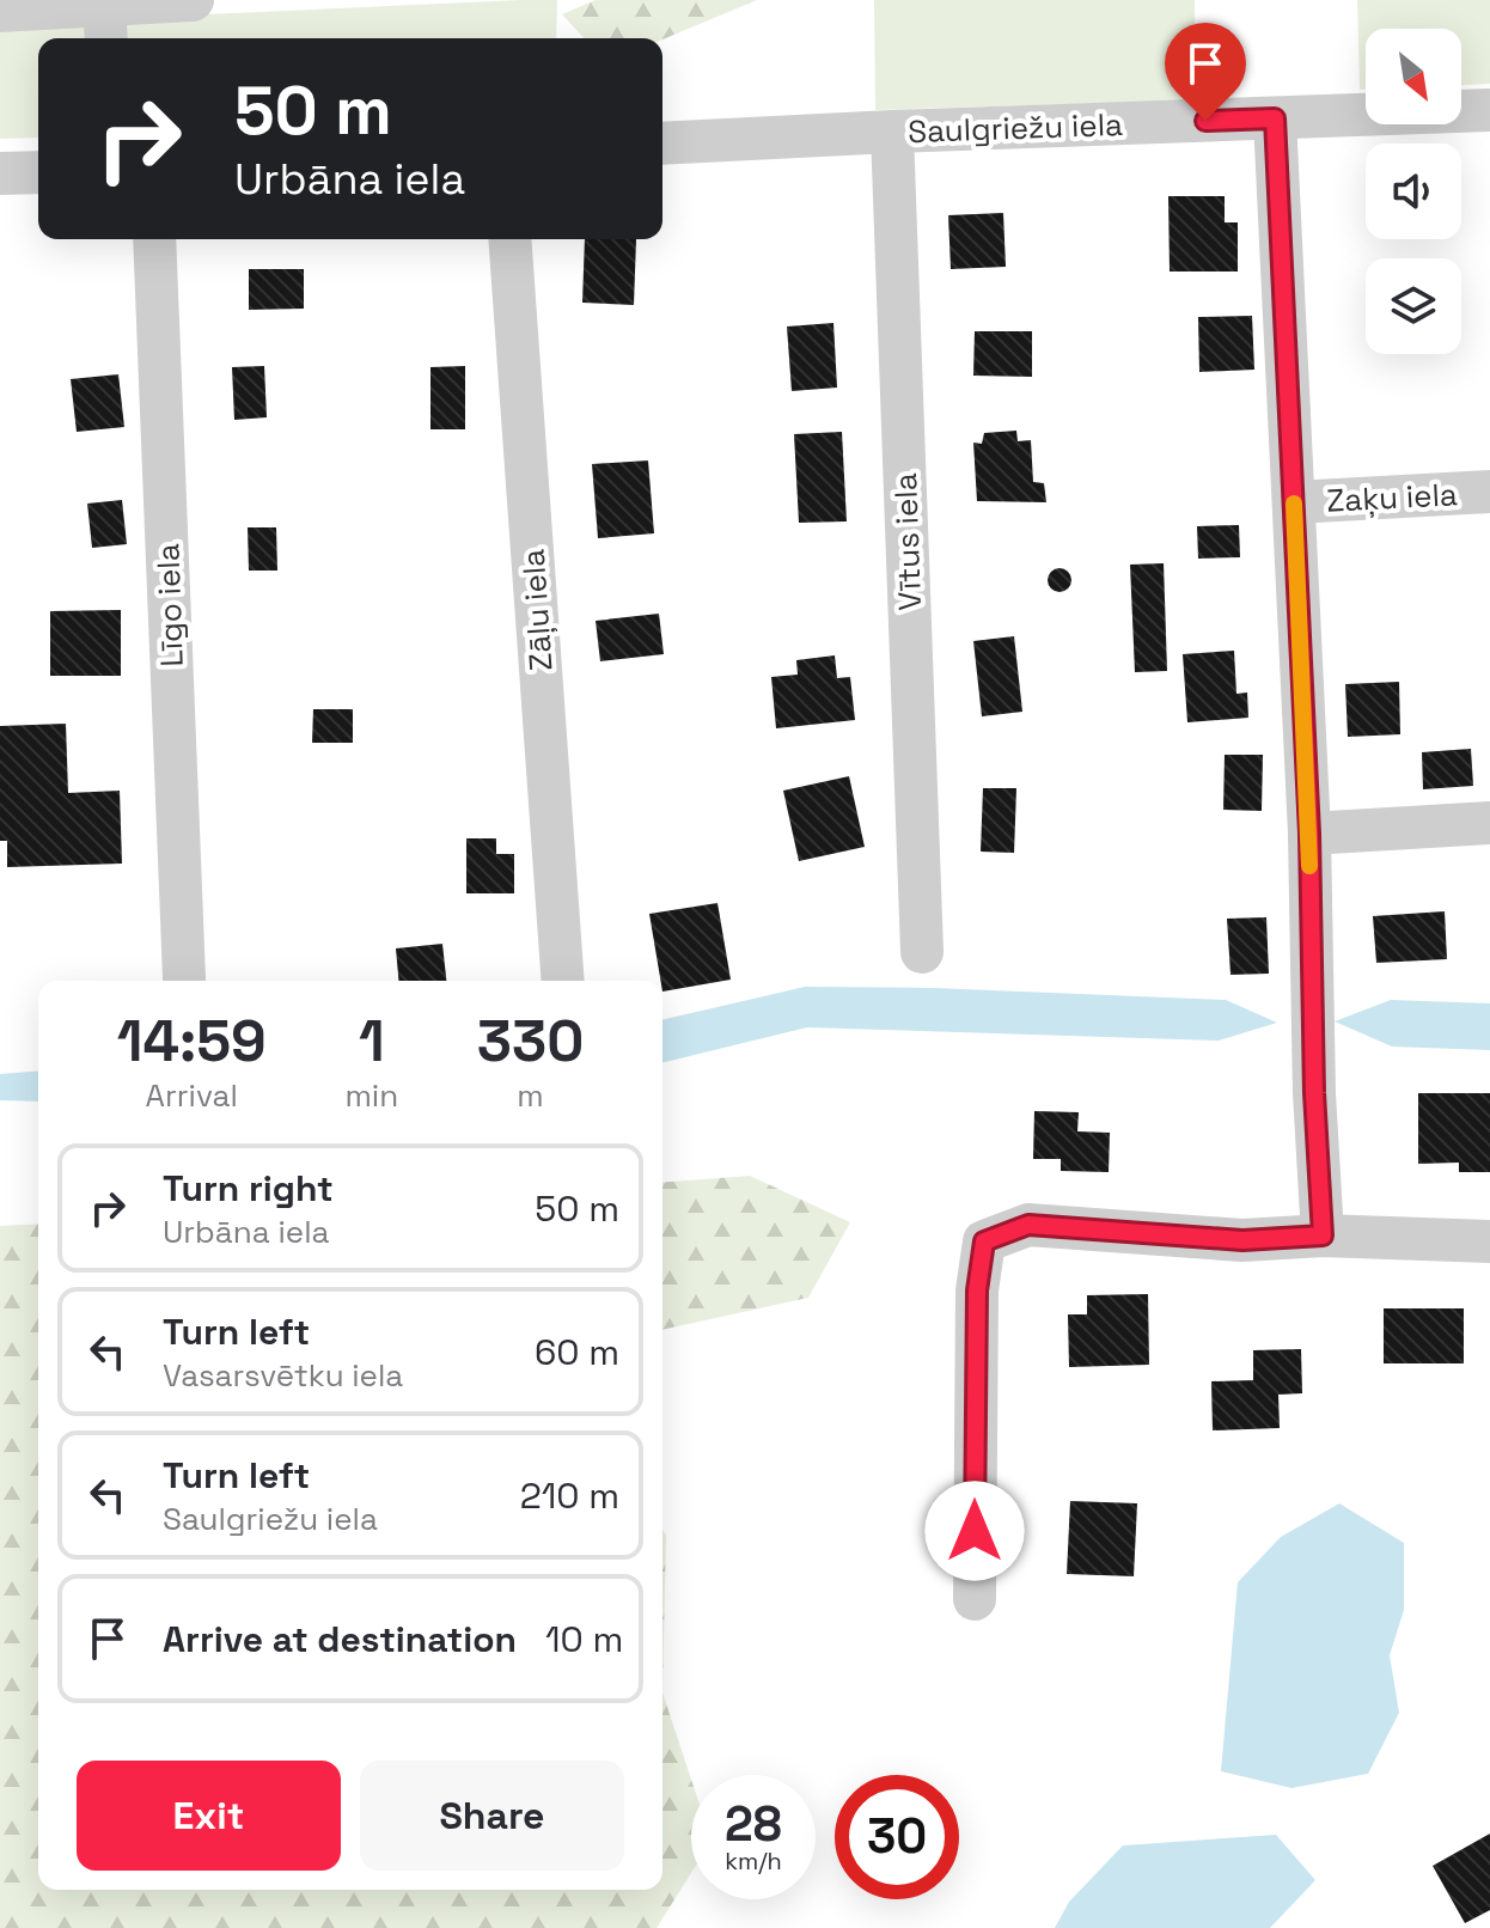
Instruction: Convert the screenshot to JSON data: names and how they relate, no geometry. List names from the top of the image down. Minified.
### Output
{"streets":{"street":["Saulgriežu iela","Zaķu iela","Vītus iela","Līgo iela","Zāļu iela"]},"crossings":[["Saulgriežu iela","Vītus iela"]],"north":"bottom right","page":{"turn":["50 m","Urbāna iela"],"eta":["14:59","Arrival","1","min","330","m"],"list":[{"name":"Turn right","note":"Urbāna iela","value":"50 m"},{"name":"Turn left","note":"Vasarsvētku iela","value":"60 m"},{"name":"Turn left","note":"Saulgriežu iela","value":"210 m"},{"name":"Arrive at destination","value":"10 m"}],"buttons":["Exit","Share"],"speed":"28 km/h","limit":"30"}}
